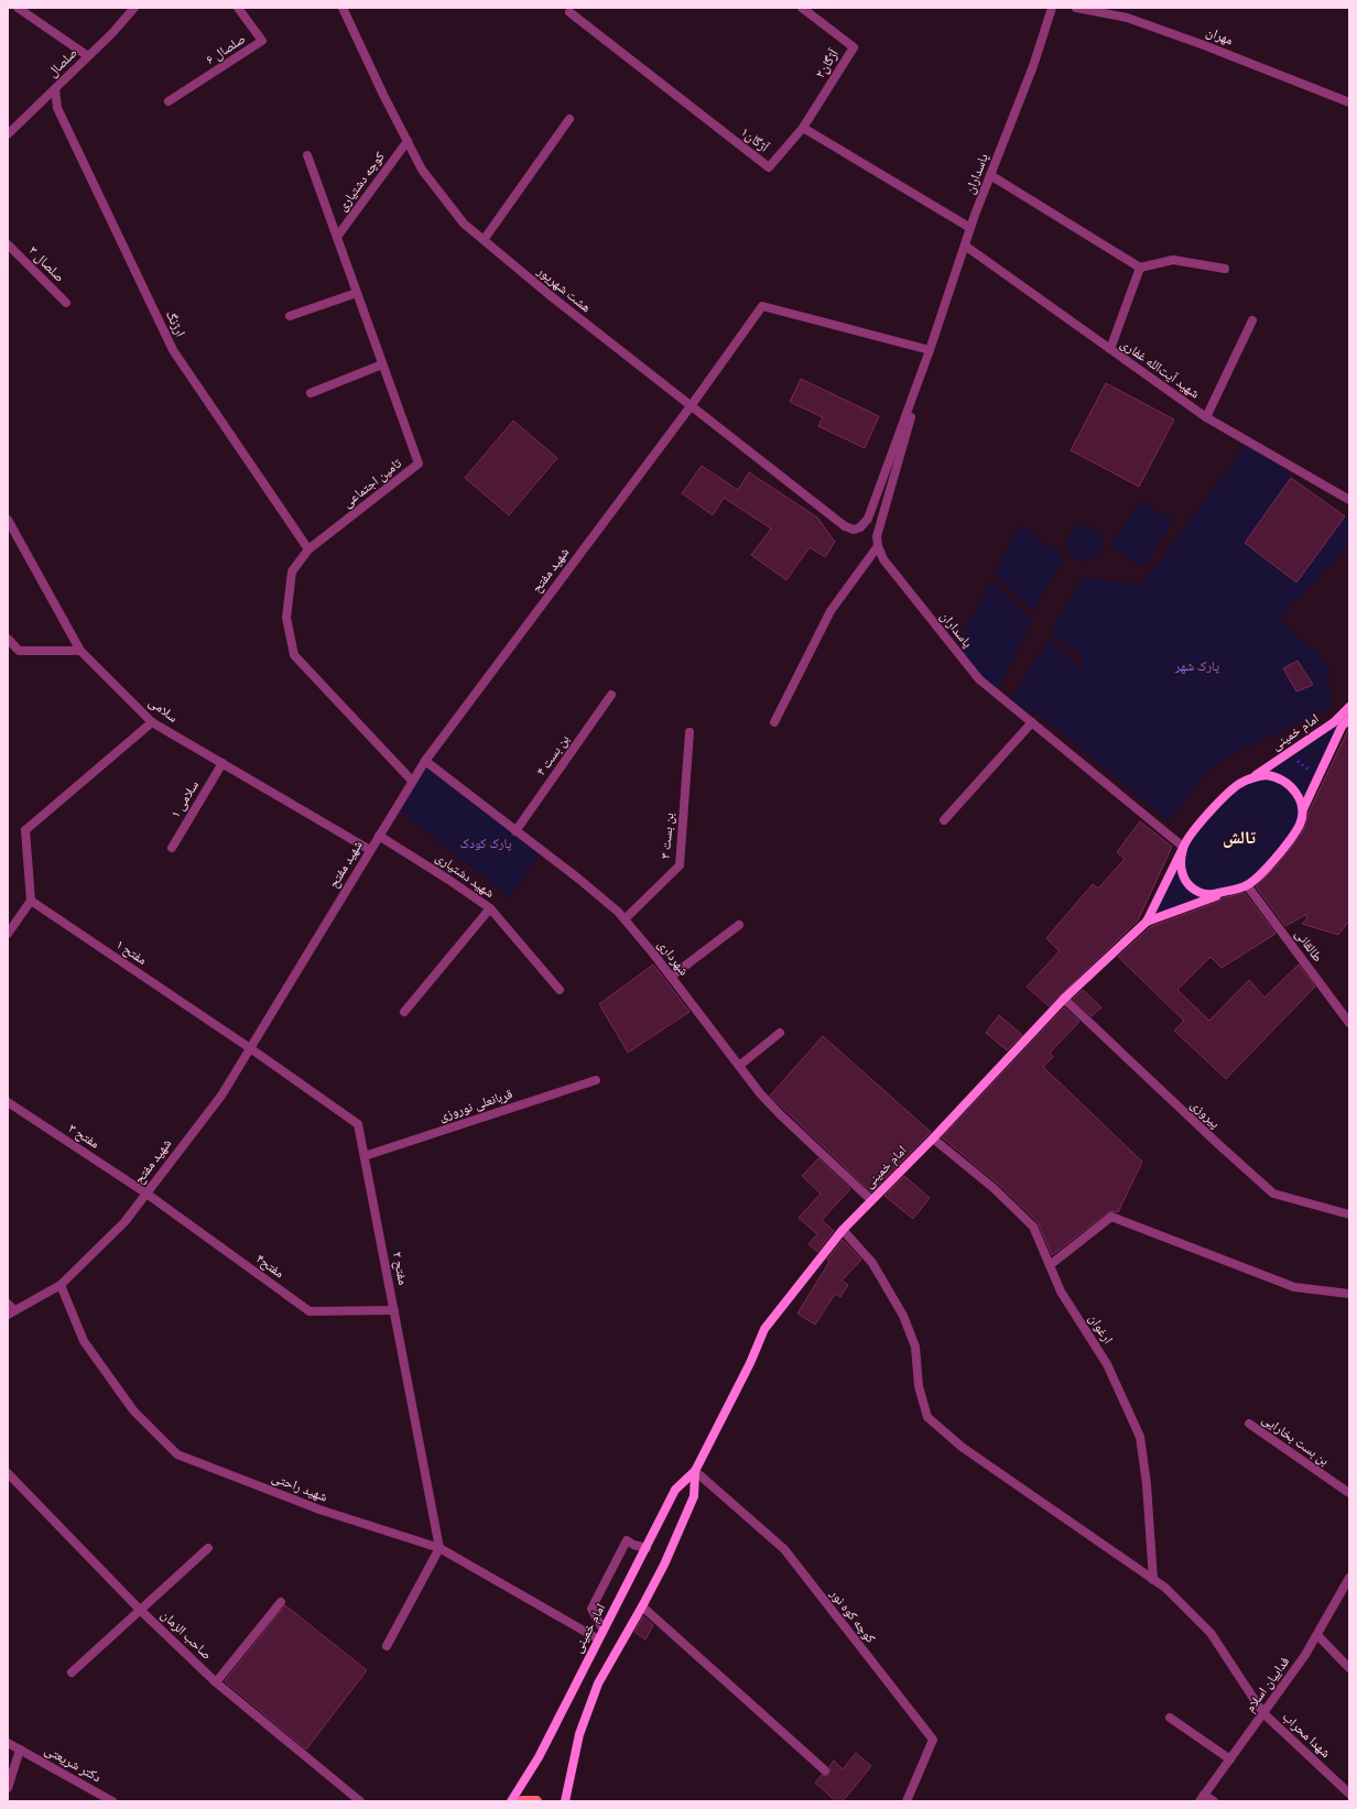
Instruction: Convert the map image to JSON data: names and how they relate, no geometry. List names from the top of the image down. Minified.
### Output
{"streets":{"main road":["امام خمینی"],"street":["مهران","صلصال ۶","صلصال","۲آژگان","۱آژگان","پاسداران","کوچه دشتیاری","صلصال ۳","هشت شهریور","ارژنگ","شهید آیت‌الله غفاری","تامین اجتماعی","شهید مفتح","سلامی","بن بست ۴","سلامی ۱","بن بست ۳","شهید دشتیاری","طالقانی","مفتح ۱","شهرداری","قربانعلی نوروزی","پیروزی","مفتح ۳","مفتح۴","مفتح ۲","ارغوان","بن بست بخارایی","شهید راحتی","کوچه کوه نور","صاحب الزمان","فداییان اسلام","شهدا محراب","دکتر شریعتی"]},"crossings":[["صلصال","ارژنگ"],["۲آژگان","۱آژگان"],["پاسداران","هشت شهریور"],["پاسداران","شهید آیت‌الله غفاری"],["پاسداران","شهید مفتح"],["پاسداران","امام خمینی"],["پاسداران","طالقانی"],["کوچه دشتیاری","هشت شهریور"],["کوچه دشتیاری","تامین اجتماعی"],["هشت شهریور","شهید مفتح"],["ارژنگ","تامین اجتماعی"],["تامین اجتماعی","شهید مفتح"],["شهید مفتح","سلامی"],["شهید مفتح","شهید دشتیاری"],["شهید مفتح","مفتح ۱"],["شهید مفتح","شهرداری"],["شهید مفتح","مفتح ۳"],["شهید مفتح","مفتح۴"],["شهید مفتح","مفتح ۲"],["شهید مفتح","شهید راحتی"],["سلامی","سلامی ۱"],["امام خمینی","طالقانی"],["امام خمینی","شهرداری"],["امام خمینی","پیروزی"],["امام خمینی","ارغوان"],["امام خمینی","شهید راحتی"],["امام خمینی","کوچه کوه نور"],["امام خمینی","شهدا محراب"],["بن بست ۴","شهرداری"],["بن بست ۳","شهرداری"],["مفتح ۱","مفتح ۲"],["قربانعلی نوروزی","مفتح ۲"],["مفتح ۳","مفتح۴"],["مفتح۴","مفتح ۲"],["مفتح ۲","شهید راحتی"],["ارغوان","شهدا محراب"],["فداییان اسلام","شهدا محراب"]],"districts":["تالش"],"parks":["پارک شهر","پارک کودک"]}
